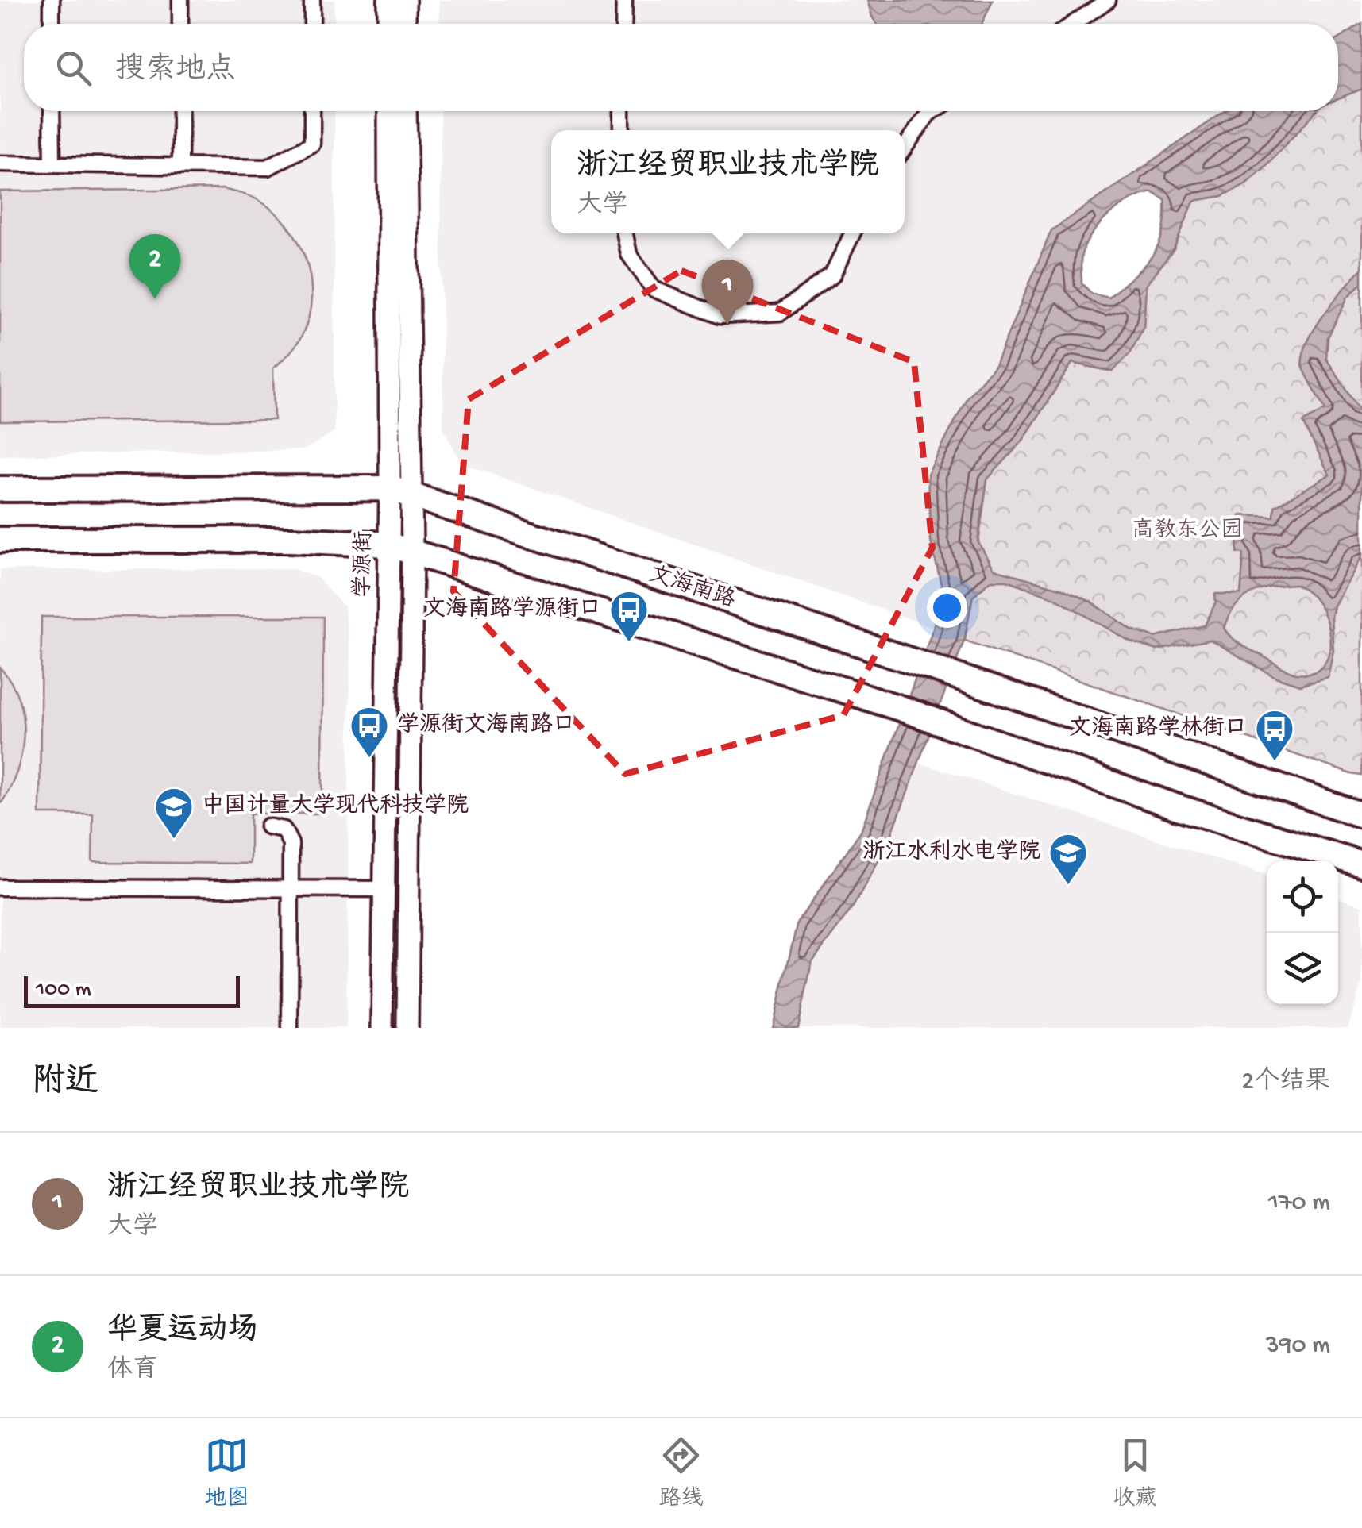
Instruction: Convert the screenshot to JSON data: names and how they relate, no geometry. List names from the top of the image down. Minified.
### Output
{"streets":{"main road":["学源街","文海南路"]},"crossings":[["学源街","文海南路"]],"parks":["高教东公园"],"places":{"bus stop":["文海南路学源街口","学源街文海南路口","文海南路学林街口"],"school or university":["中国计量大学现代科技学院","浙江水利水电学院"]},"scale_bar":"100 m","page":{"search":"搜索地点","popup":["浙江经贸职业技术学院","大学"],"pins":["2","1"],"scale":"100 m","heading":["附近","2个结果"],"list":[{"mark":"1","name":"浙江经贸职业技术学院","note":"大学","value":"170 m"},{"mark":"2","name":"华夏运动场","note":"体育","value":"390 m"}],"nav":["地图","路线","收藏"]}}
